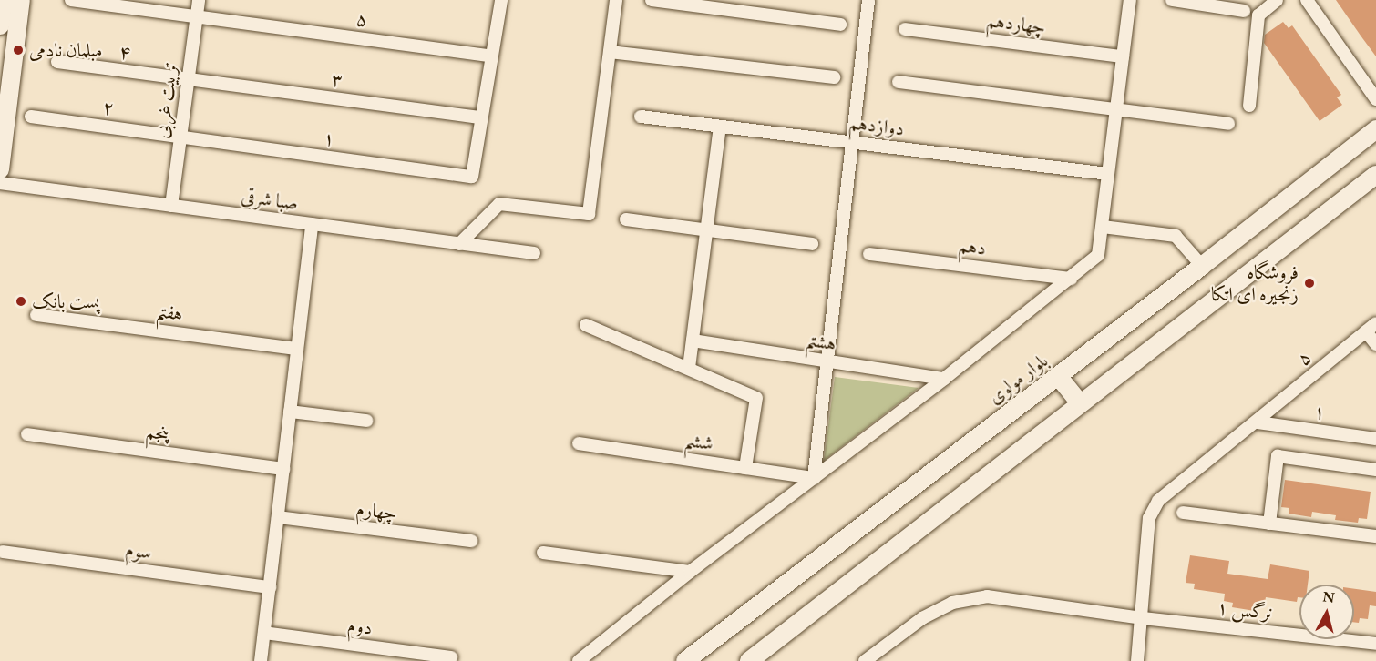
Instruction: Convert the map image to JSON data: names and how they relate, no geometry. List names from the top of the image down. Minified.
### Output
{"streets":{"street":["۵","چهاردهم","۴","۳","تربیت غربی","۲","دوازدهم","۱","صبا شرقی","دهم","هفتم","هشتم","بلوار مولوی","پنجم","ششم","چهارم","سوم","نرگس ۱","دوم"]},"crossings":[["۵","تربیت غربی"],["۵","۱"],["۵","نرگس ۱"],["۴","۳"],["۴","تربیت غربی"],["۳","تربیت غربی"],["۳","۱"],["تربیت غربی","۲"],["تربیت غربی","۱"],["تربیت غربی","صبا شرقی"],["۲","۱"]],"places":["مبلمان نادمی","فروشگاه زنجیره ای اتکا","پست بانک"],"north":"top"}
